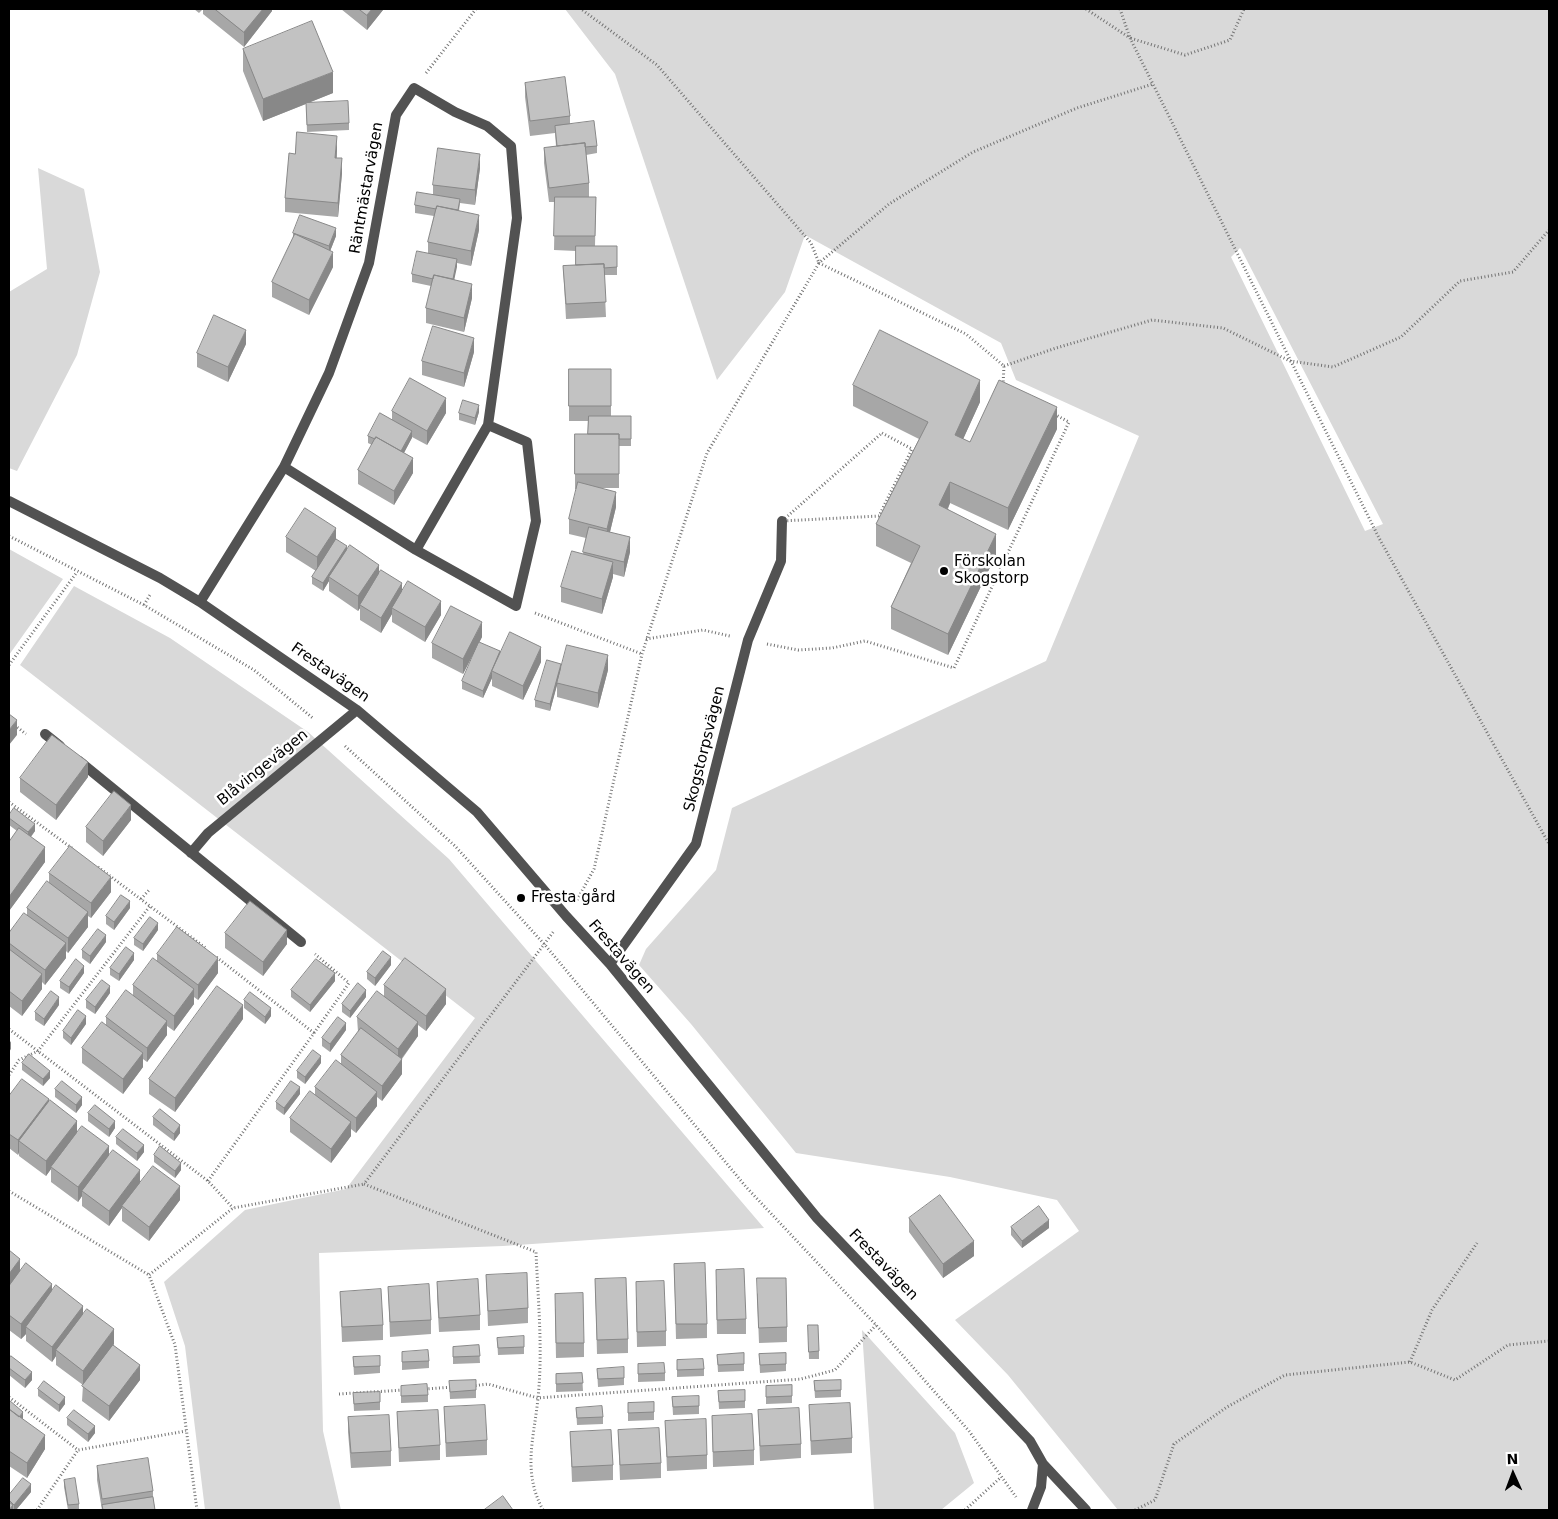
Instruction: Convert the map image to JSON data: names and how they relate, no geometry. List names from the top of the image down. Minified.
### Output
{"streets":{"street":["Räntmästarvägen","Frestavägen","Skogstorpsvägen","Blåvingevägen"]},"crossings":[["Räntmästarvägen","Frestavägen"],["Frestavägen","Skogstorpsvägen"],["Frestavägen","Blåvingevägen"]],"places":["Förskolan Skogstorp","Fresta gård"],"north":"top"}
